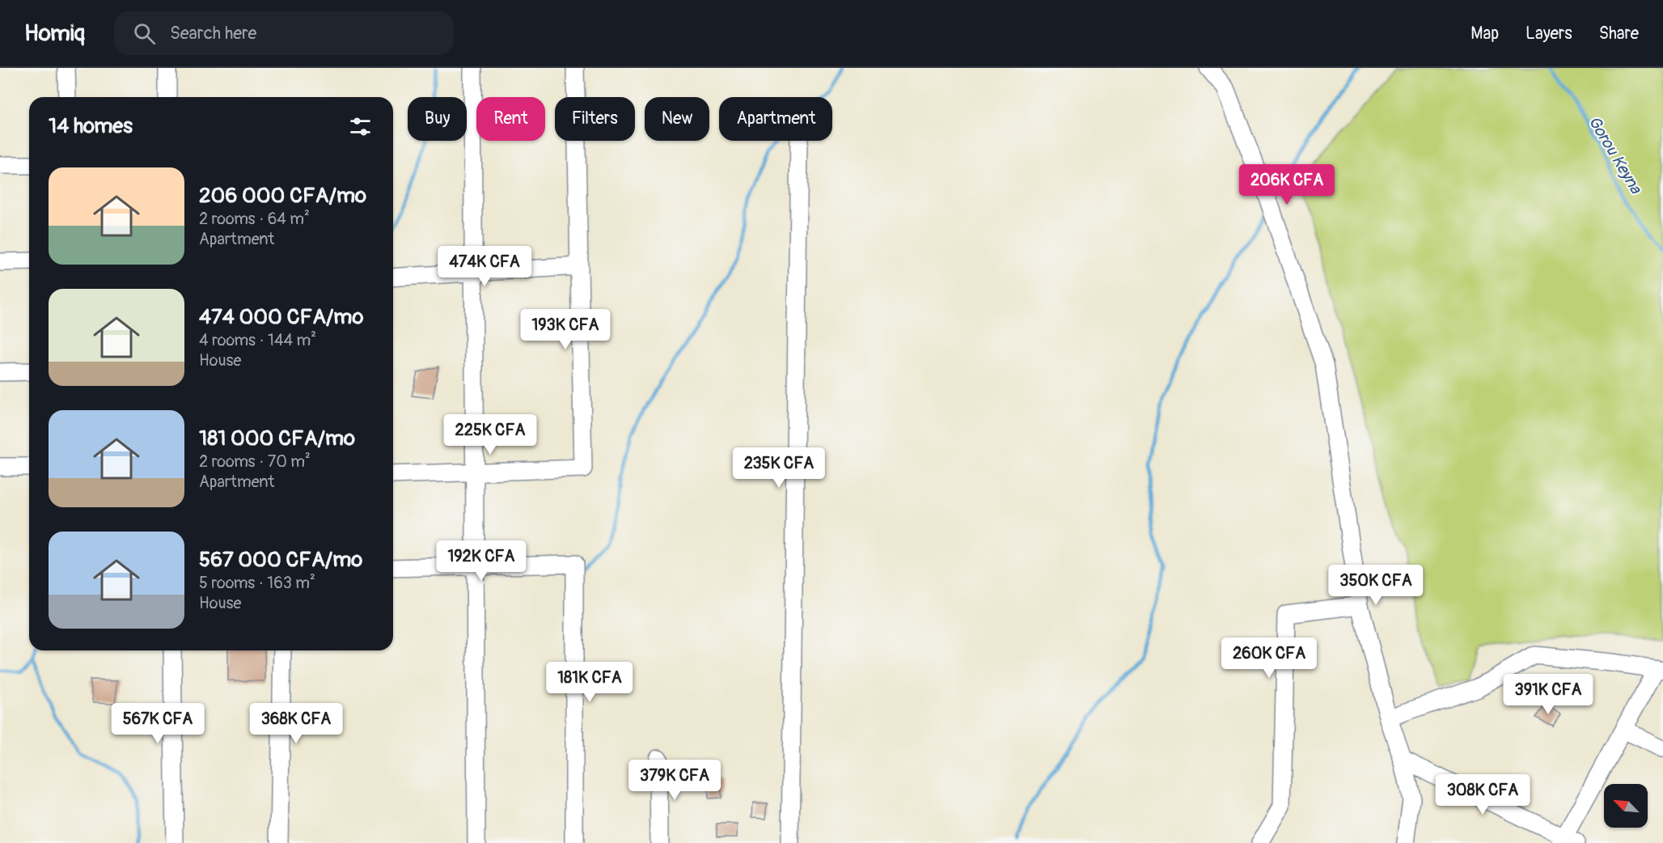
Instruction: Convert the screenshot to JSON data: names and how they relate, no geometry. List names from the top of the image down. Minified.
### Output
{"water":["Gorou Keyna"],"north":"top left","page":{"header":"Homiq","search":"Search here","nav":["Map","Layers","Share"],"chip":["Buy","Rent","Filters","New","Apartment"],"heading":"14 homes","list":[{"name":"206 000 CFA/mo","note":"2 rooms · 64 m² · Apartment"},{"name":"474 000 CFA/mo","note":"4 rooms · 144 m² · House"},{"name":"181 000 CFA/mo","note":"2 rooms · 70 m² · Apartment"},{"name":"567 000 CFA/mo","note":"5 rooms · 163 m² · House"}],"price":["206K CFA","474K CFA","193K CFA","225K CFA","235K CFA","192K CFA","350K CFA","260K CFA","181K CFA","391K CFA","567K CFA","368K CFA","379K CFA","308K CFA"]}}
